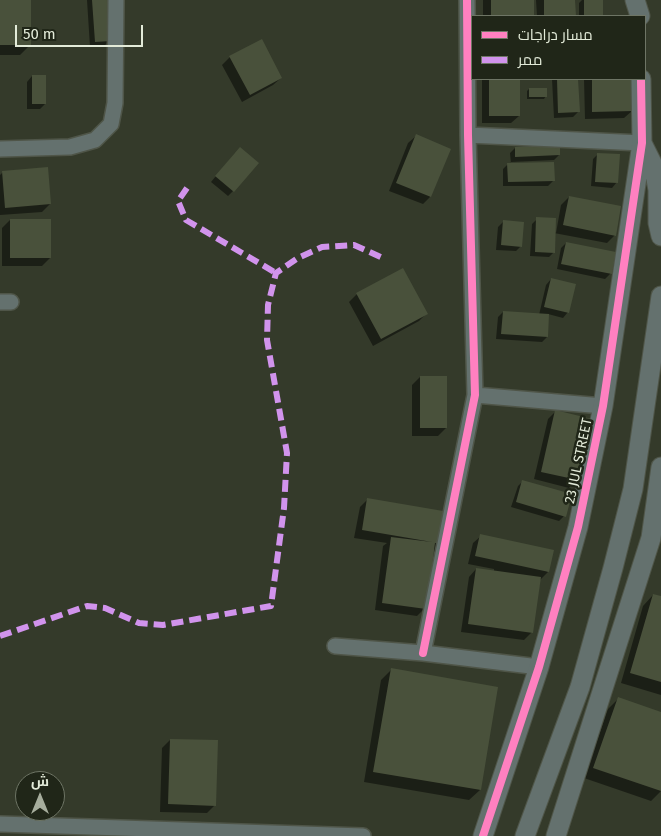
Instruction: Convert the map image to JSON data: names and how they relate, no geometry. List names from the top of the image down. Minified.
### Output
{"streets":{"street":["23 JUL STREET"]},"legend":["مسار دراجات","ممر"],"scale_bar":"50 m","north":"top"}
